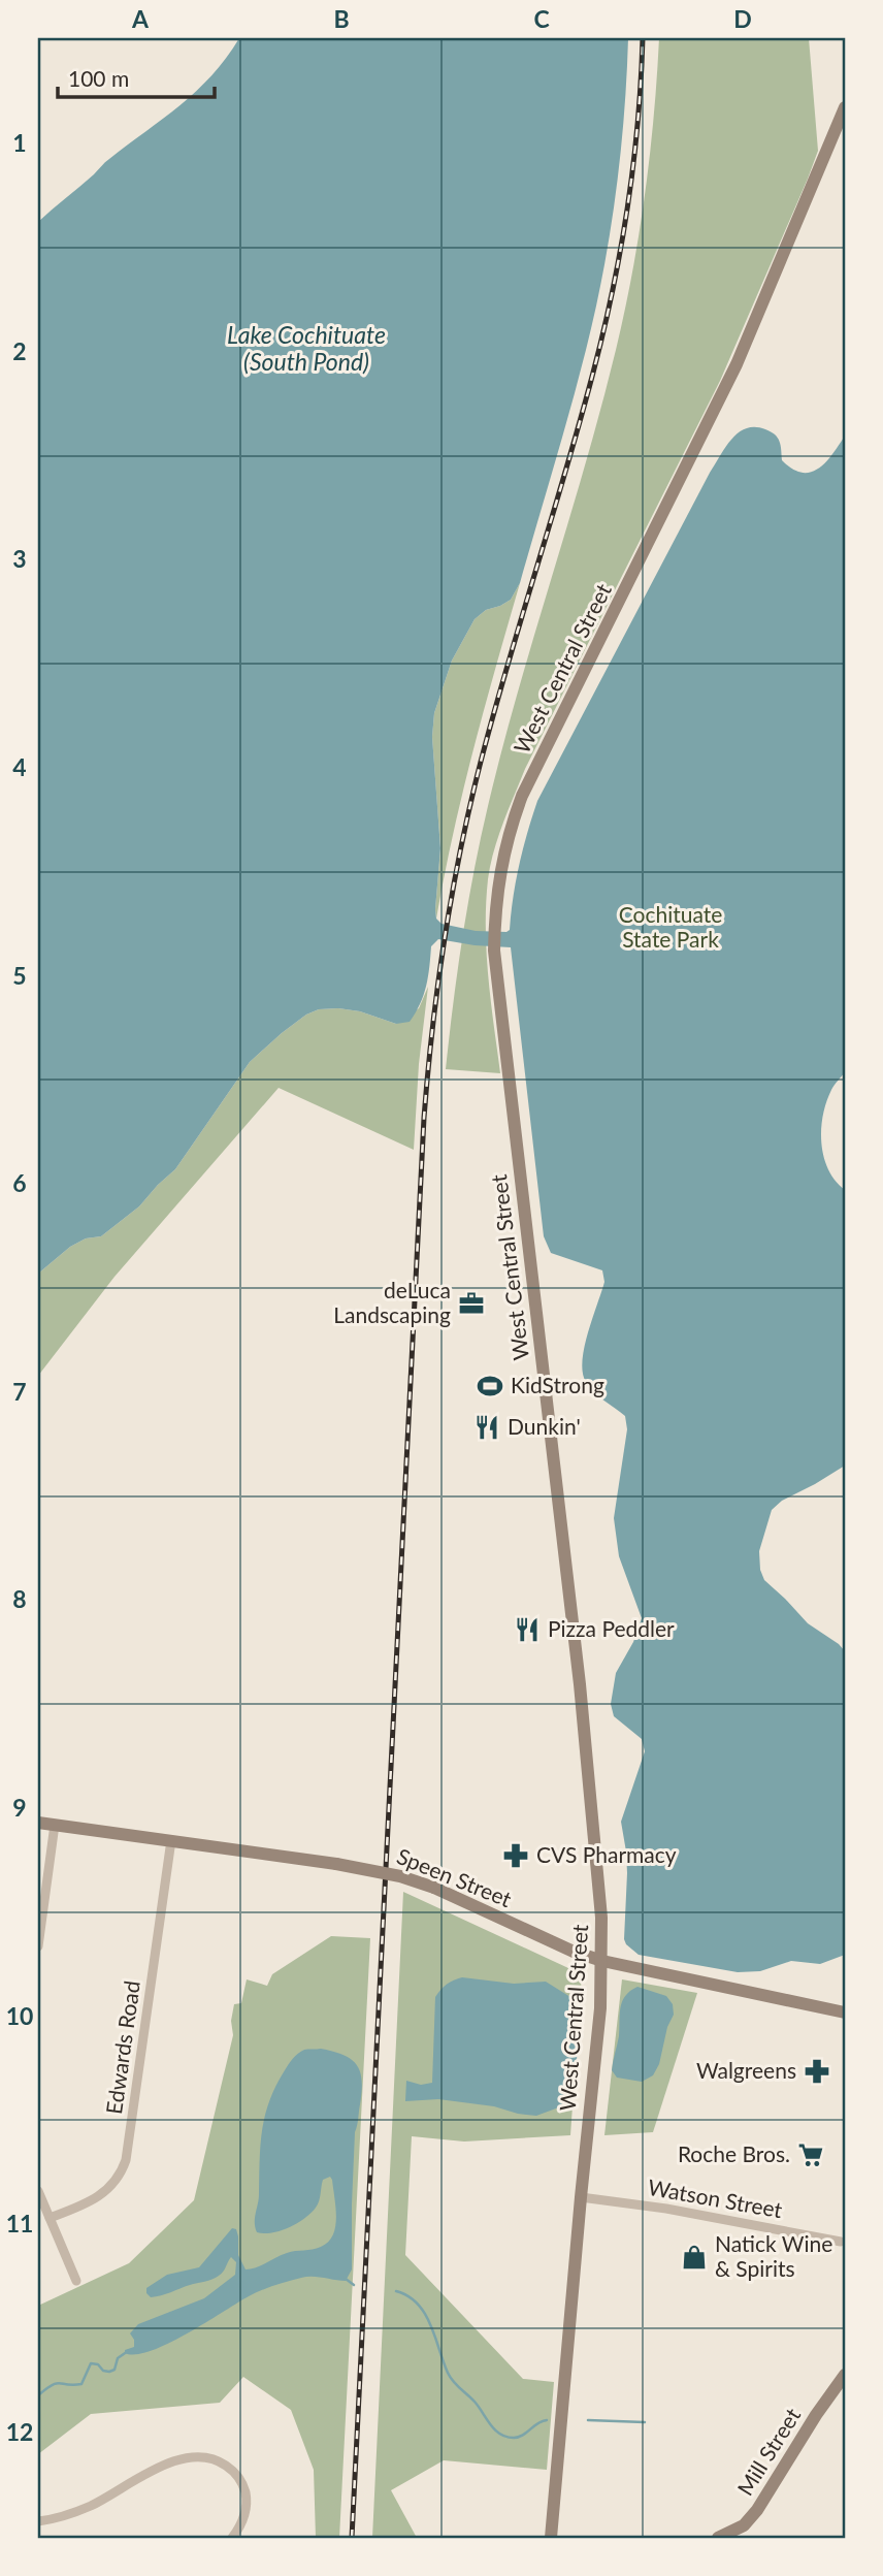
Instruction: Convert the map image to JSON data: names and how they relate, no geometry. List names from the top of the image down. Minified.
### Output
{"streets":{"main road":["West Central Street","Speen Street","Mill Street"],"street":["Edwards Road","Watson Street"]},"crossings":[["West Central Street","Speen Street"],["West Central Street","Watson Street"],["Speen Street","Edwards Road"]],"water":["Lake Cochituate (South Pond)"],"parks":["Cochituate State Park"],"places":{"office":["deLuca Landscaping"],"sports":["KidStrong"],"restaurant":["Dunkin'","Pizza Peddler"],"pharmacy":["CVS Pharmacy","Walgreens"],"supermarket":["Roche Bros."],"shop":["Natick Wine & Spirits"]},"scale_bar":"100 m","grid":{"columns":["A","B","C","D"],"rows":["1","2","3","4","5","6","7","8","9","10","11","12"]}}
